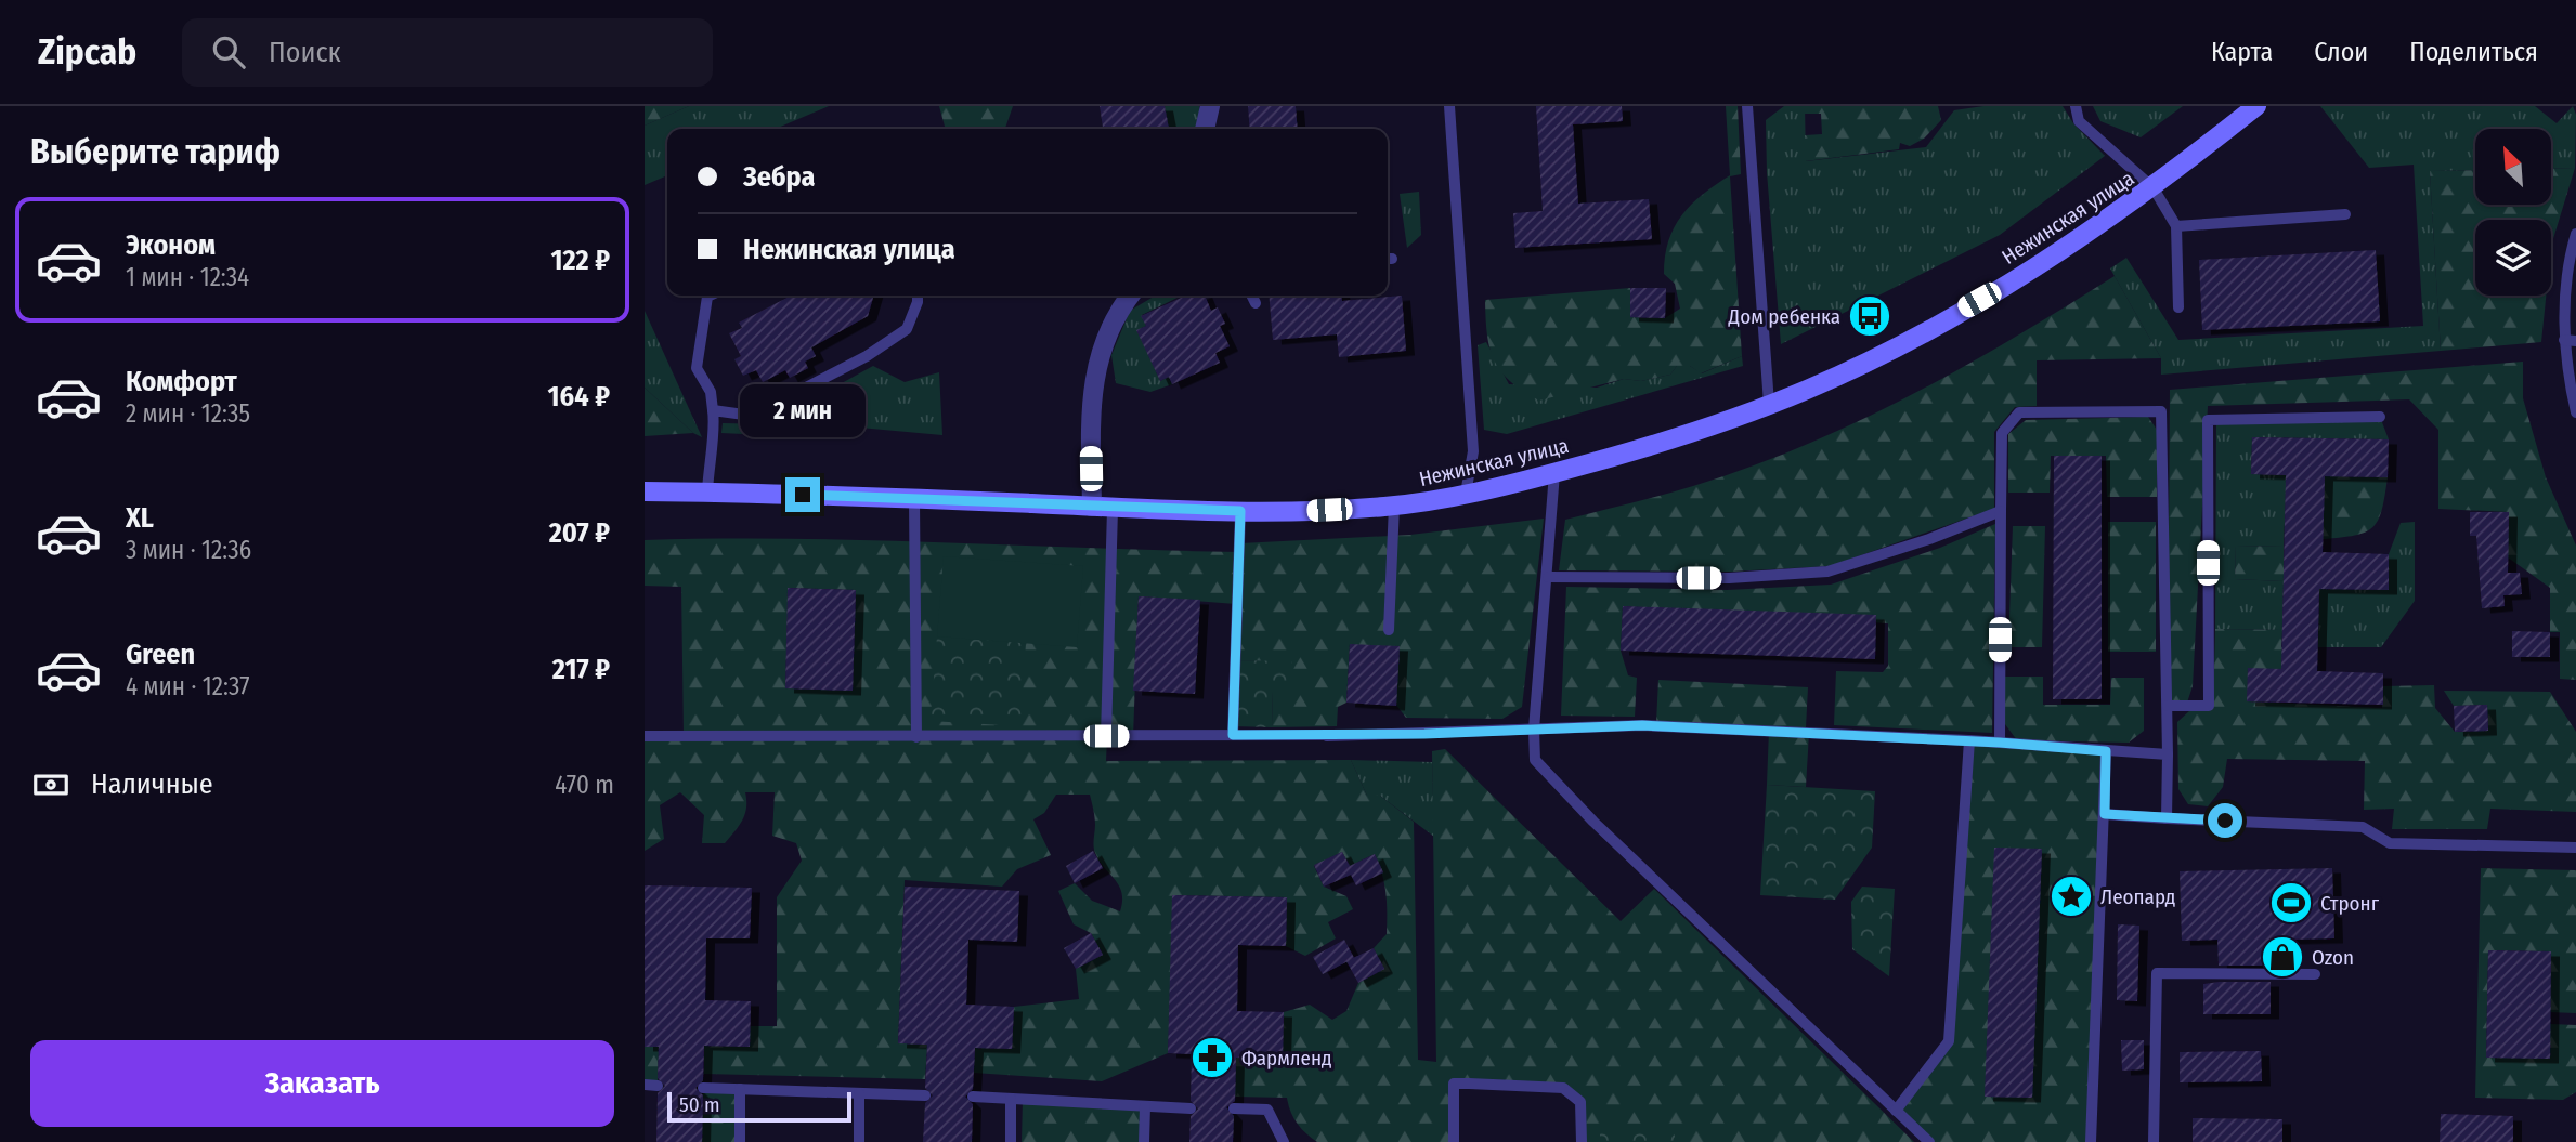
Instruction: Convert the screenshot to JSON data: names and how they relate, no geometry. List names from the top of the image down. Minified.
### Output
{"streets":{"street":["Нежинская улица"]},"places":{"bus stop":["Дом ребенка"],"place":["Леопард"],"sports":["Стронг"],"shop":["Ozon"],"pharmacy":["Фармленд"]},"scale_bar":"50 m","north":"top left","page":{"header":"Zipcab","search":"Поиск","nav":["Карта","Слои","Поделиться"],"heading":"Выберите тариф","banner":["Зебра","Нежинская улица"],"list":[{"name":"Эконом","note":"1 мин · 12:34","value":"122 ₽"},{"name":"Комфорт","note":"2 мин · 12:35","value":"164 ₽"},{"name":"XL","note":"3 мин · 12:36","value":"207 ₽"},{"name":"Green","note":"4 мин · 12:37","value":"217 ₽"}],"bubble":"2 мин","pay":["Наличные","470 m"],"buttons":"Заказать","scale":"50 m"}}
